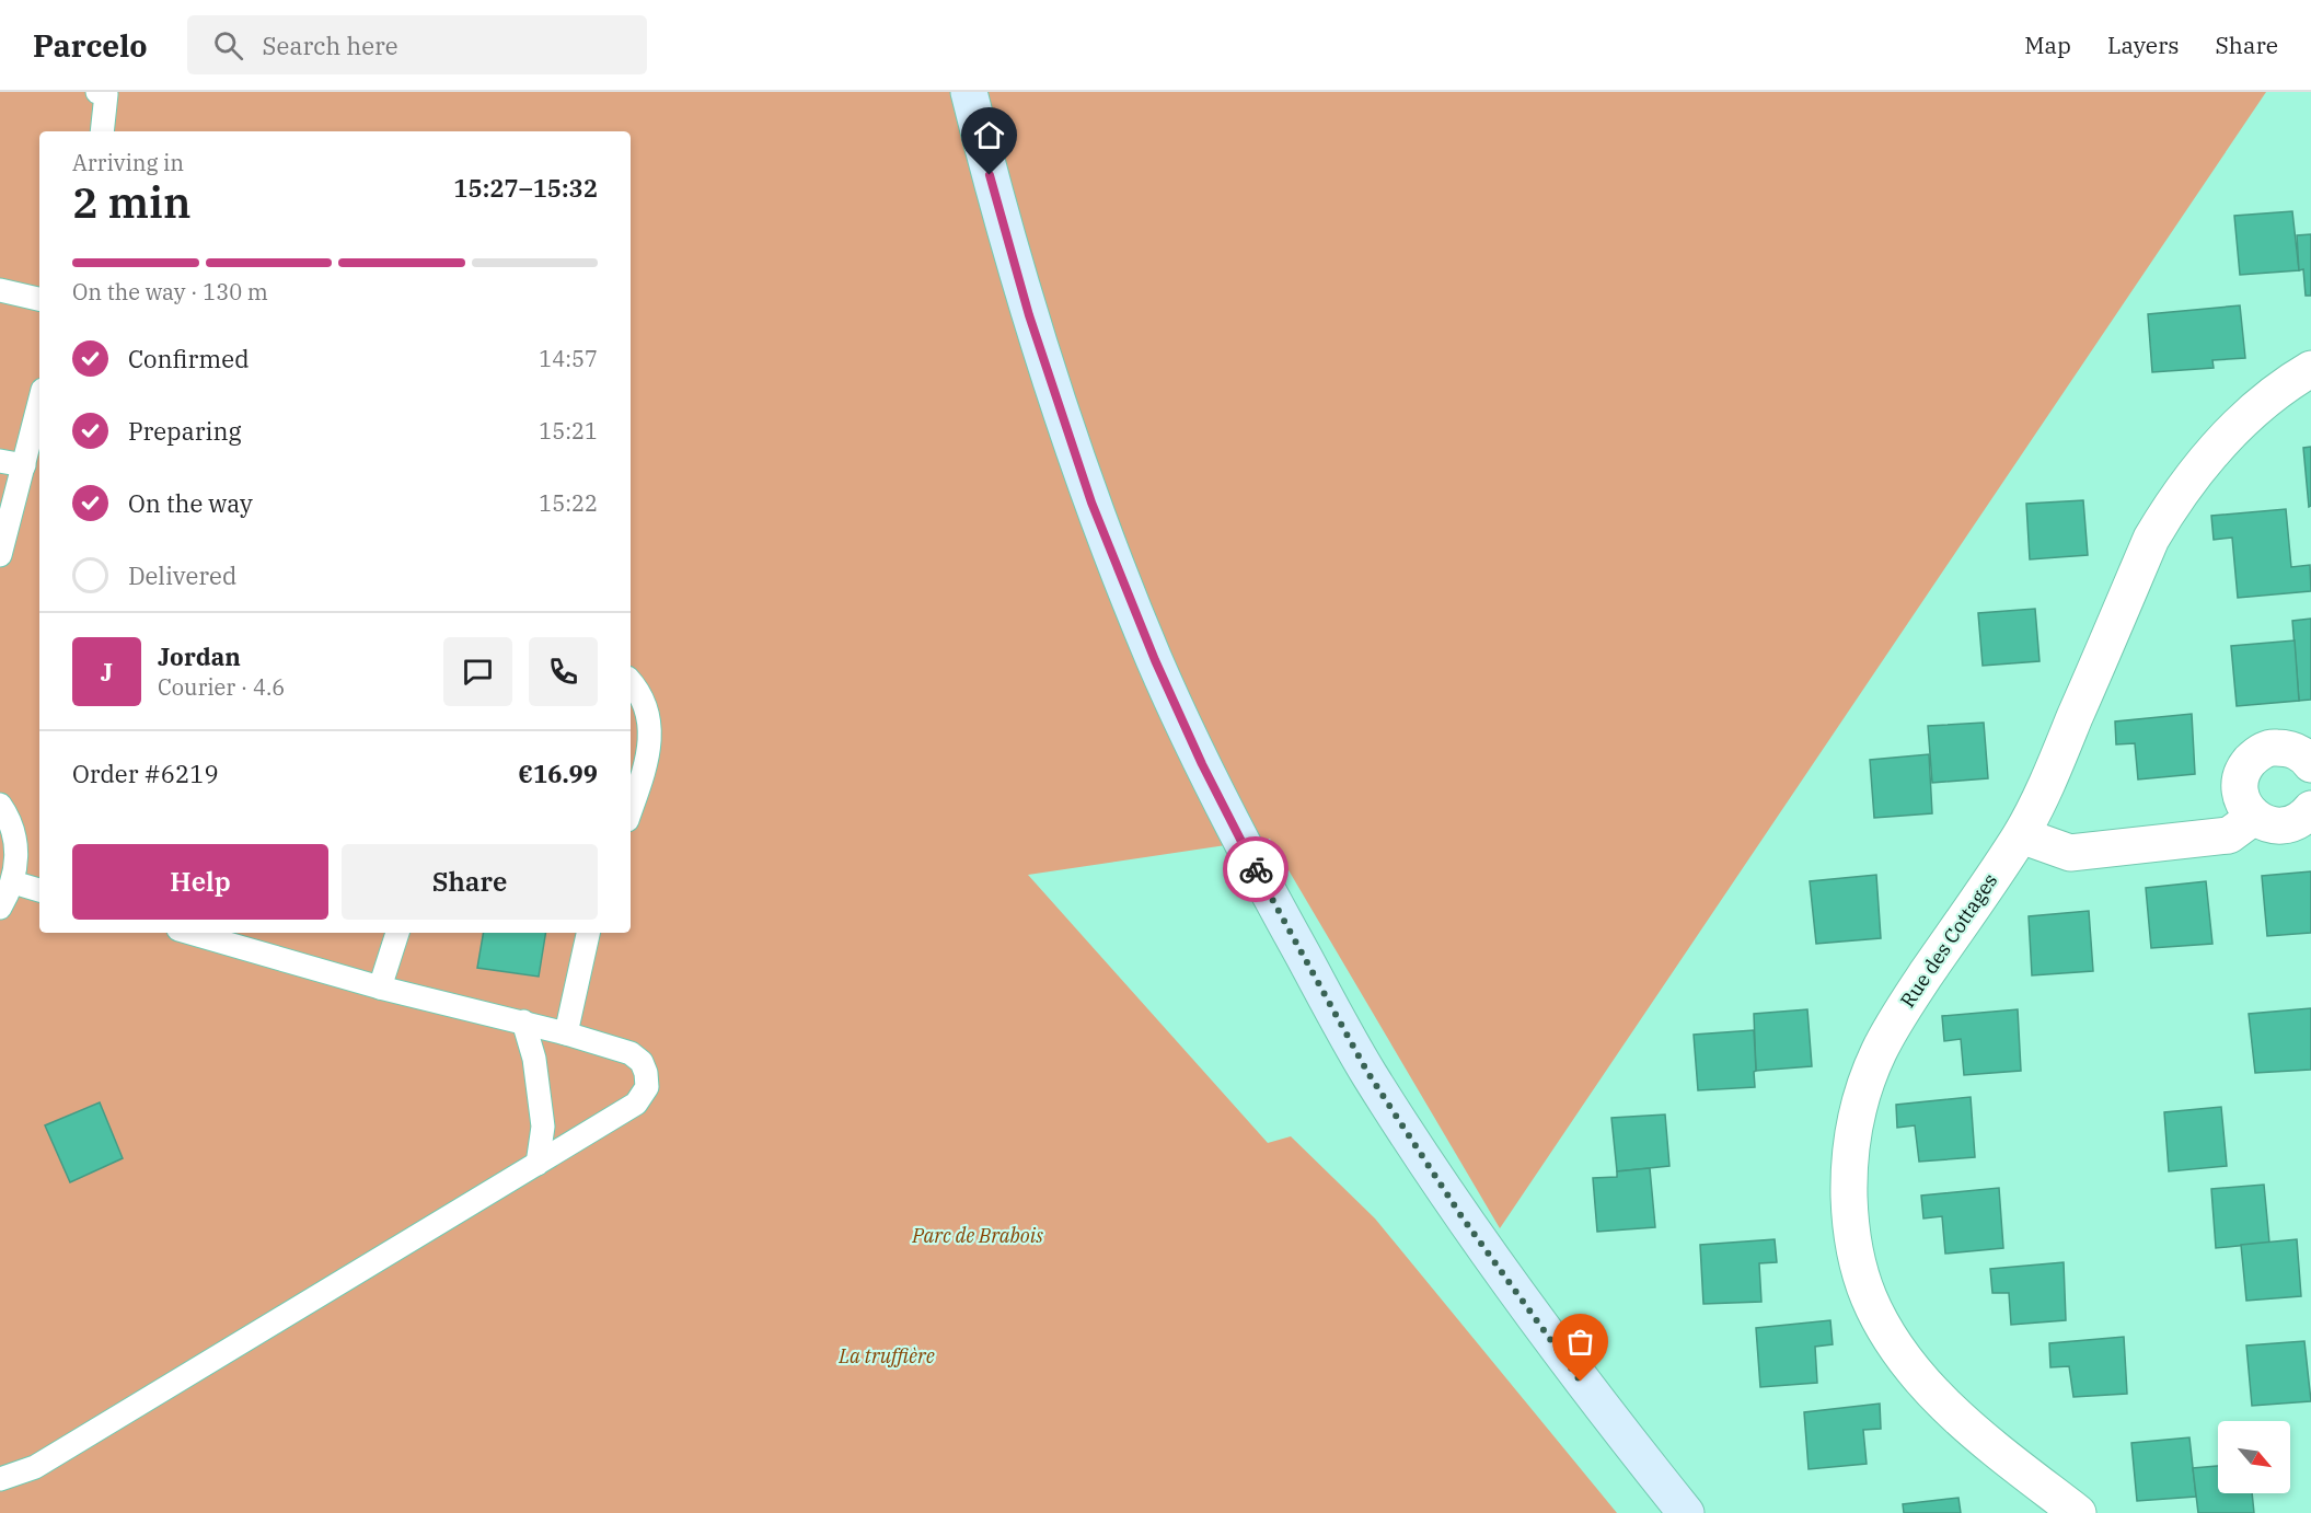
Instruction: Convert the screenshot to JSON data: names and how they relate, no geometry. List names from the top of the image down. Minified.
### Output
{"streets":{"street":["Rue des Cottages"]},"parks":["Parc de Brabois","La truffière"],"north":"bottom right","page":{"header":"Parcelo","search":"Search here","nav":["Map","Layers","Share"],"heading":["2 min","Arriving in","15:27–15:32"],"panel":["Jordan","Courier · 4.6","Order #6219","€16.99"],"bar":"On the way · 130 m","list":[["Confirmed","14:57"],["Preparing","15:21"],["On the way","15:22"],"Delivered"],"round":"J","buttons":["Help","Share"]}}
